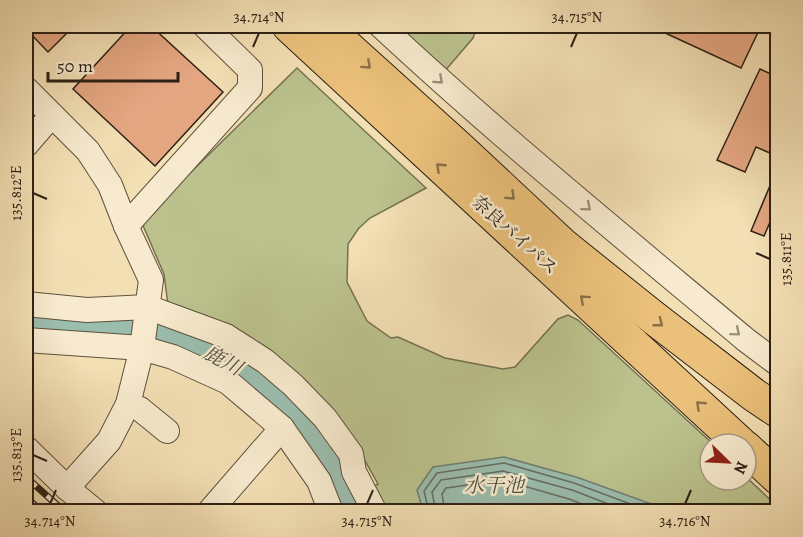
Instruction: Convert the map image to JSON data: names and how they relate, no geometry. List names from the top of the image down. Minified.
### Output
{"streets":{"highway":["奈良バイパス"]},"water":["鹿川","水干池"],"scale_bar":"50 m","north":"bottom right","coordinates":["34.714°N","34.715°N","135.812°E","135.811°E","135.813°E","34.716°N"]}
